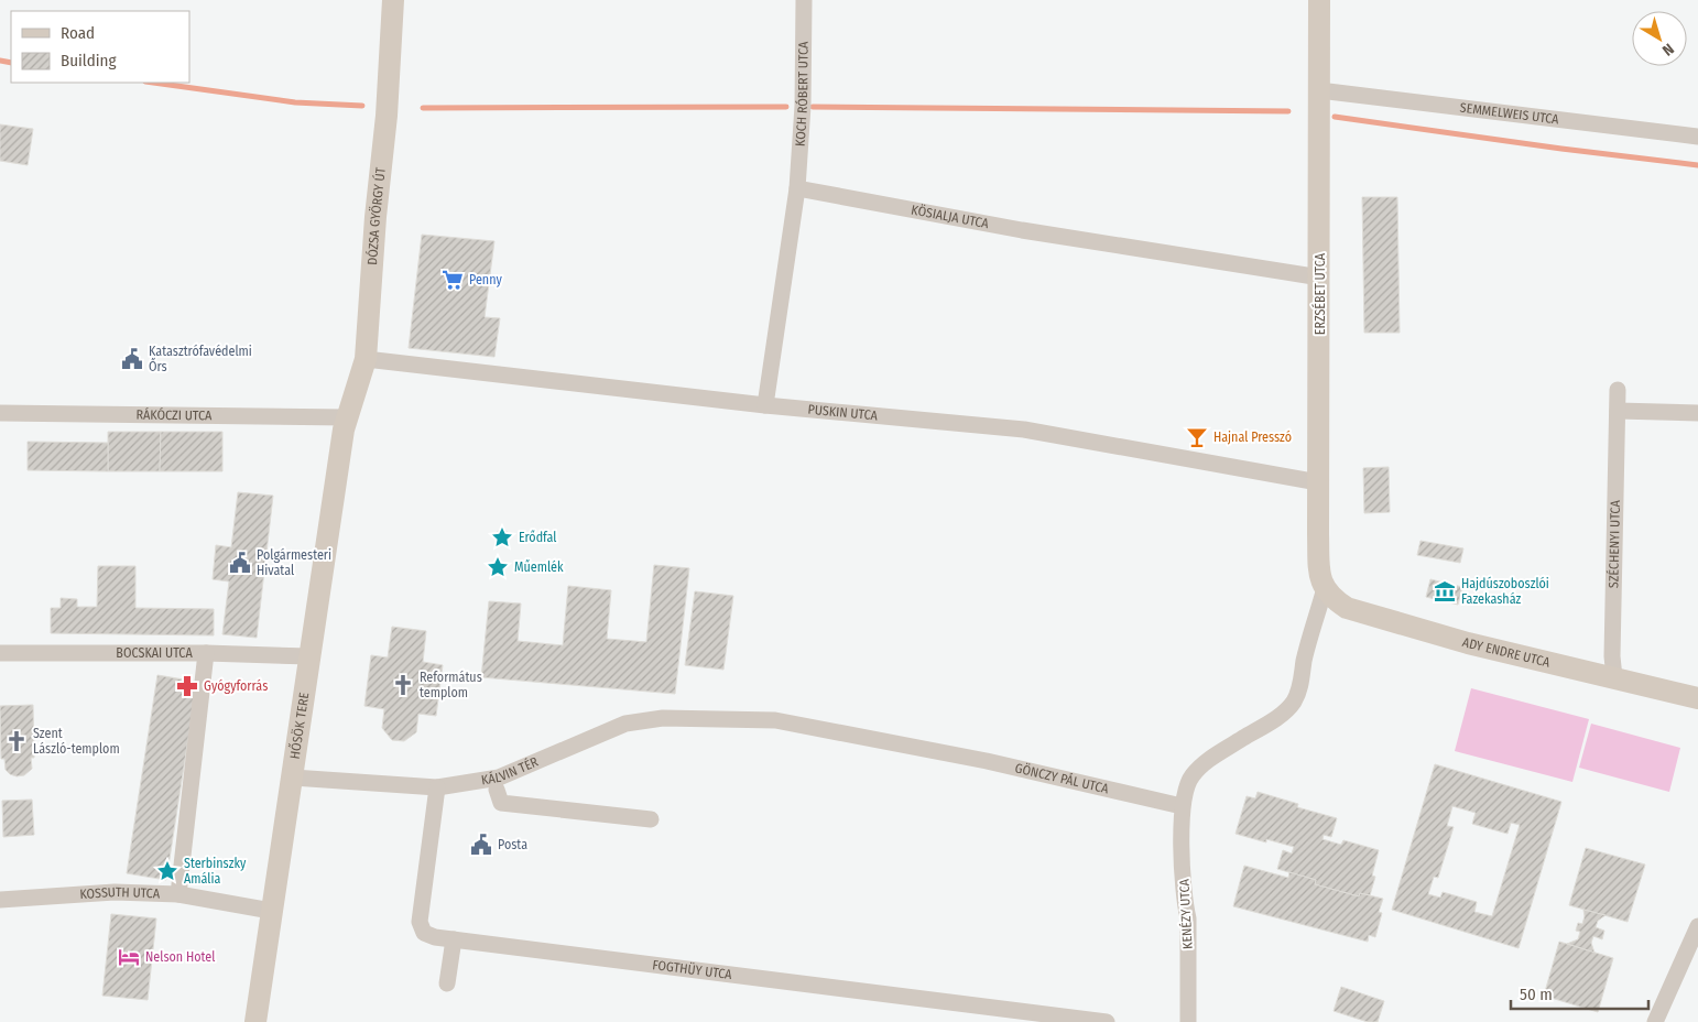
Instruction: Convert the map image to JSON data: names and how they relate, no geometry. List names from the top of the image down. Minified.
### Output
{"streets":{"street":["KOCH RÓBERT UTCA","SEMMELWEIS UTCA","DÓZSA GYÖRGY ÚT","KÖSIALJA UTCA","ERZSÉBET UTCA","PUSKIN UTCA","RÁKÓCZI UTCA","SZÉCHENYI UTCA","ADY ENDRE UTCA","BOCSKAI UTCA","HŐSÖK TERE","KÁLVIN TÉR","GÖNCZY PÁL UTCA","KOSSUTH UTCA","KENÉZY UTCA","FOGTHÜY UTCA"]},"crossings":[["KOCH RÓBERT UTCA","KÖSIALJA UTCA"],["SEMMELWEIS UTCA","ERZSÉBET UTCA"],["DÓZSA GYÖRGY ÚT","PUSKIN UTCA"],["DÓZSA GYÖRGY ÚT","RÁKÓCZI UTCA"],["DÓZSA GYÖRGY ÚT","HŐSÖK TERE"],["KÖSIALJA UTCA","ERZSÉBET UTCA"],["ERZSÉBET UTCA","PUSKIN UTCA"],["ERZSÉBET UTCA","ADY ENDRE UTCA"],["RÁKÓCZI UTCA","HŐSÖK TERE"],["SZÉCHENYI UTCA","ADY ENDRE UTCA"],["BOCSKAI UTCA","HŐSÖK TERE"],["HŐSÖK TERE","KÁLVIN TÉR"],["HŐSÖK TERE","KOSSUTH UTCA"],["KÁLVIN TÉR","GÖNCZY PÁL UTCA"],["KÁLVIN TÉR","FOGTHÜY UTCA"],["GÖNCZY PÁL UTCA","KENÉZY UTCA"]],"places":{"supermarket":["Penny"],"public building":["Katasztrófavédelmi Őrs","Polgármesteri Hivatal","Posta"],"bar":["Hajnal Presszó"],"place":["Erődfal","Műemlék","Sterbinszky Amália"],"museum":["Hajdúszoboszlói Fazekasház"],"church":["Református templom","Szent László-templom"],"pharmacy":["Gyógyforrás"],"hotel":["Nelson Hotel"]},"legend":["Road","Building"],"scale_bar":"50 m","north":"bottom right"}
